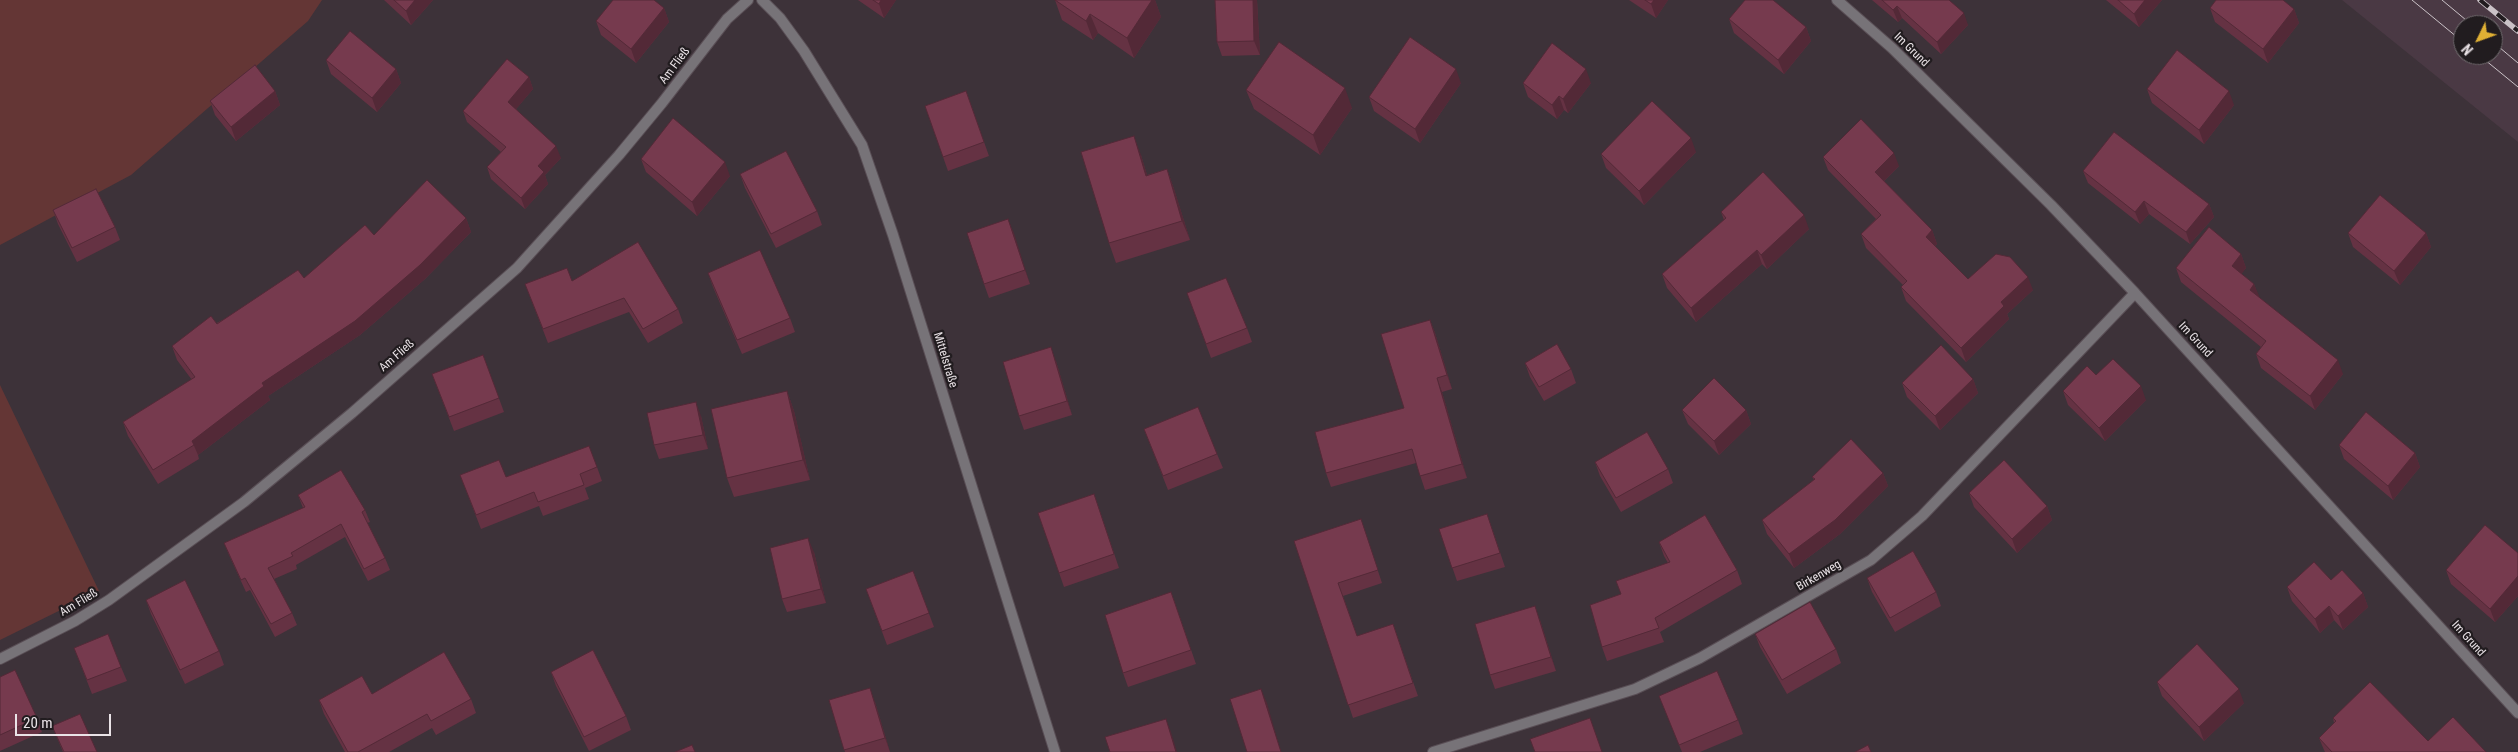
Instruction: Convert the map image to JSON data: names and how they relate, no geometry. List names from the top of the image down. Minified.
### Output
{"streets":{"street":["Im Grund","Am Fließ","Mittelstraße","Birkenweg"]},"crossings":[["Im Grund","Birkenweg"]],"scale_bar":"20 m","north":"bottom left"}
